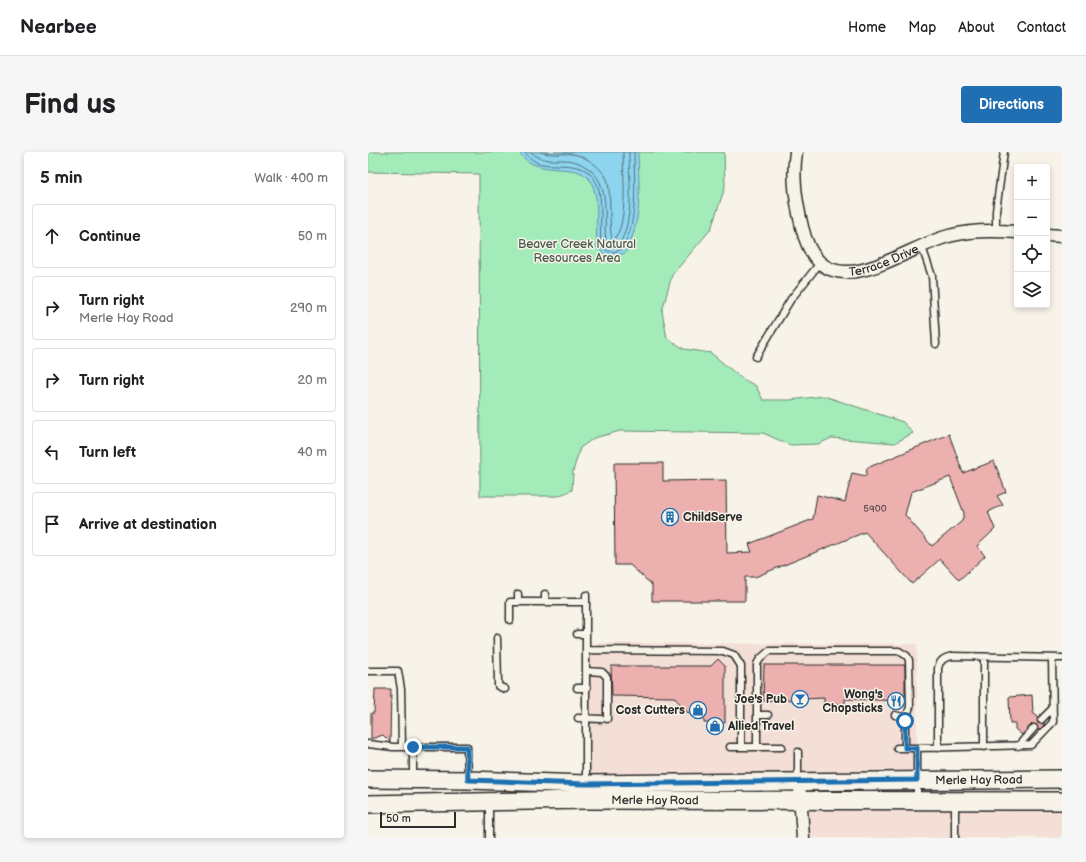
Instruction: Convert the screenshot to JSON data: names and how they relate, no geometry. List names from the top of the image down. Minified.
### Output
{"streets":{"main road":["Merle Hay Road"],"street":["Terrace Drive"]},"parks":["Beaver Creek Natural Resources Area"],"places":{"building":["ChildServe"],"bar":["Joe's Pub"],"restaurant":["Wong's Chopsticks"],"shop":["Cost Cutters","Allied Travel"]},"house_numbers":["5900"],"scale_bar":"50 m","page":{"header":"Nearbee","nav":["Home","Map","About","Contact"],"buttons":"Directions","title":"Find us","heading":["5 min","Walk · 400 m"],"map_buttons":["+","−"],"list":[["Continue","50 m"],["Turn right","Merle Hay Road","290 m"],["Turn right","20 m"],["Turn left","40 m"],"Arrive at destination"],"scale":"50 m"}}
